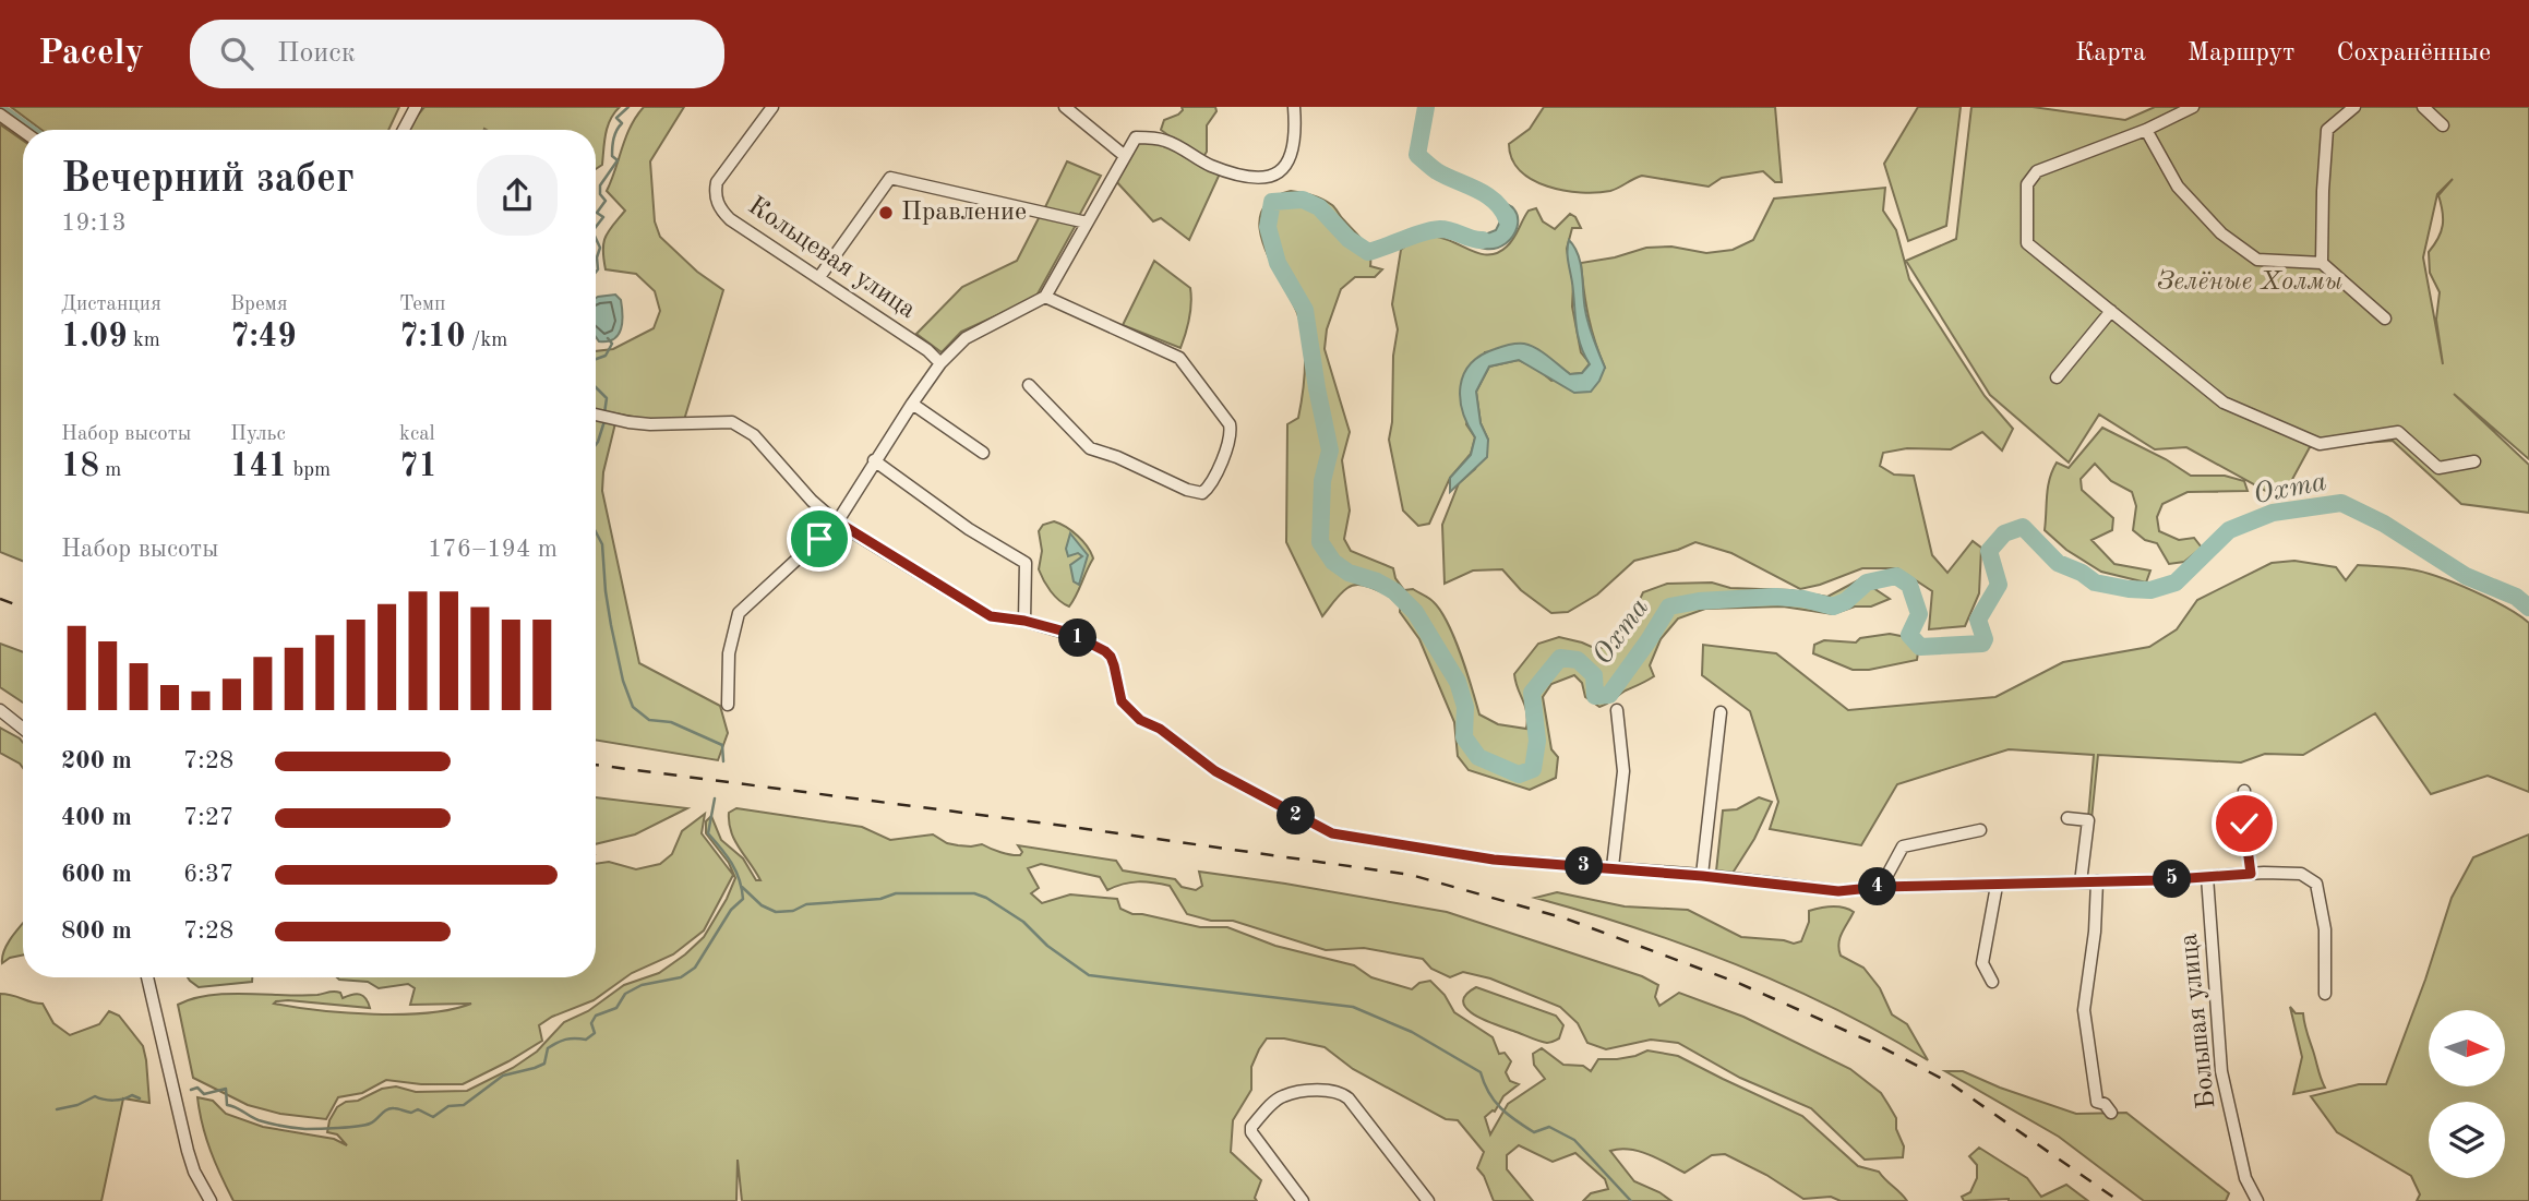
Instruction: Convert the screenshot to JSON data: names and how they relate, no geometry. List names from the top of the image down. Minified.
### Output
{"streets":{"street":["Кольцевая улица","Большая улица"]},"water":["Охта"],"parks":["Зелёные Холмы"],"places":["Правление"],"north":"right","page":{"header":"Pacely","search":"Поиск","nav":["Карта","Маршрут","Сохранённые"],"heading":["Вечерний забег","19:13"],"stats":[["Дистанция","1.09 km"],["Время","7:49"],["Темп","7:10 /km"],["Набор высоты","18 m"],["Пульс","141 bpm"],["kcal","71"]],"chart":["Набор высоты","176–194 m"],"pins":["1","2","3","5","4"],"list":[{"name":"200 m","note":"7:28"},{"name":"400 m","note":"7:27"},{"name":"600 m","note":"6:37"},{"name":"800 m","note":"7:28"}]}}
